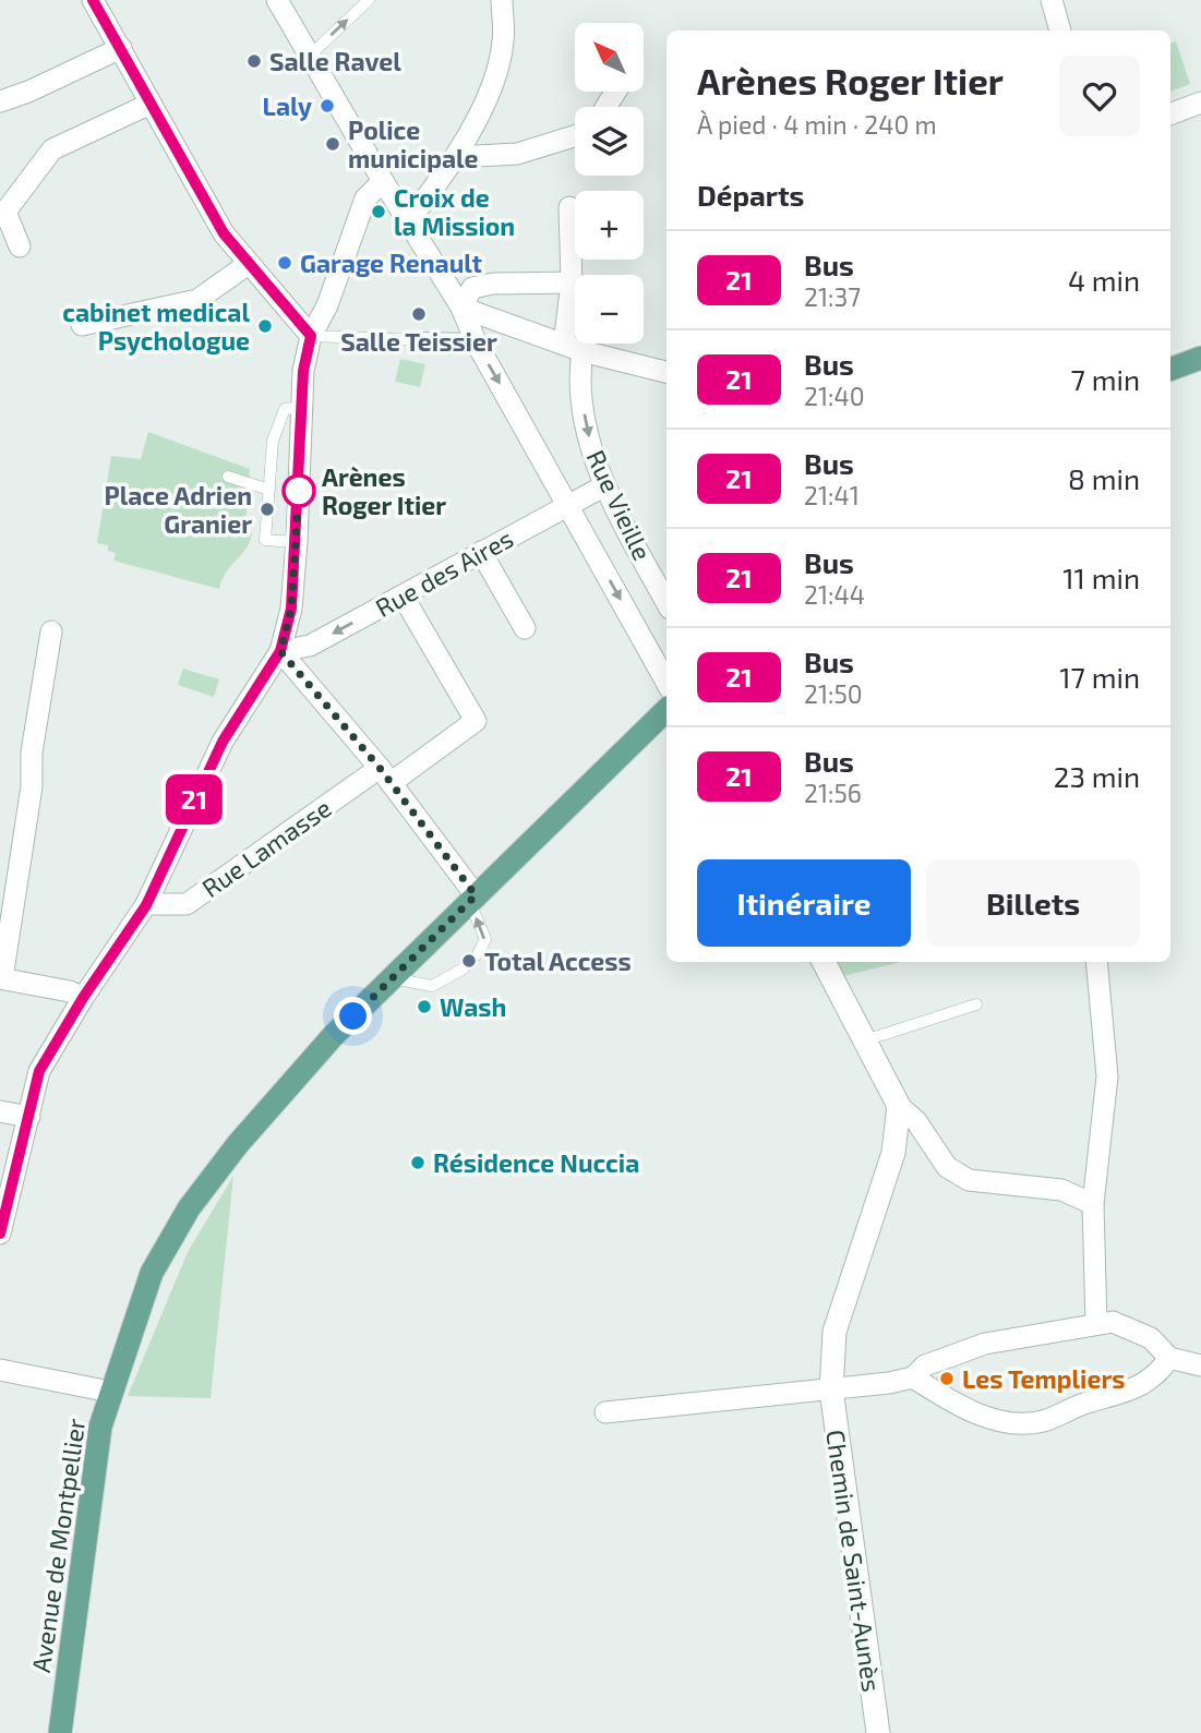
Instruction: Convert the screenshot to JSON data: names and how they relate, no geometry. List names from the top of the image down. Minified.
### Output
{"streets":{"main road":["Avenue de Montpellier"],"street":["Rue Vieille","Rue des Aires","Rue Lamasse","Chemin de Saint-Aunès"]},"crossings":[["Rue Vieille","Rue des Aires"],["Rue des Aires","Rue Lamasse"]],"one_way":["Rue des Aires"],"places":["Salle Ravel","Laly","Police municipale","Croix de la Mission","Garage Renault","Salle Teissier","cabinet medical Psychologue","Arènes Roger Itier","Place Adrien Granier","Total Access","Wash","Résidence Nuccia","Les Templiers"],"lines":["bus line 21"],"north":"top left","page":{"on_map":"21","map_buttons":["+","−"],"heading":[["Arènes Roger Itier","À pied · 4 min · 240 m"],"Départs"],"list":[{"mark":"21","name":"Bus","note":"21:37","value":"4 min"},{"mark":"21","name":"Bus","note":"21:40","value":"7 min"},{"mark":"21","name":"Bus","note":"21:41","value":"8 min"},{"mark":"21","name":"Bus","note":"21:44","value":"11 min"},{"mark":"21","name":"Bus","note":"21:50","value":"17 min"},{"mark":"21","name":"Bus","note":"21:56","value":"23 min"}],"buttons":["Itinéraire","Billets"]}}
